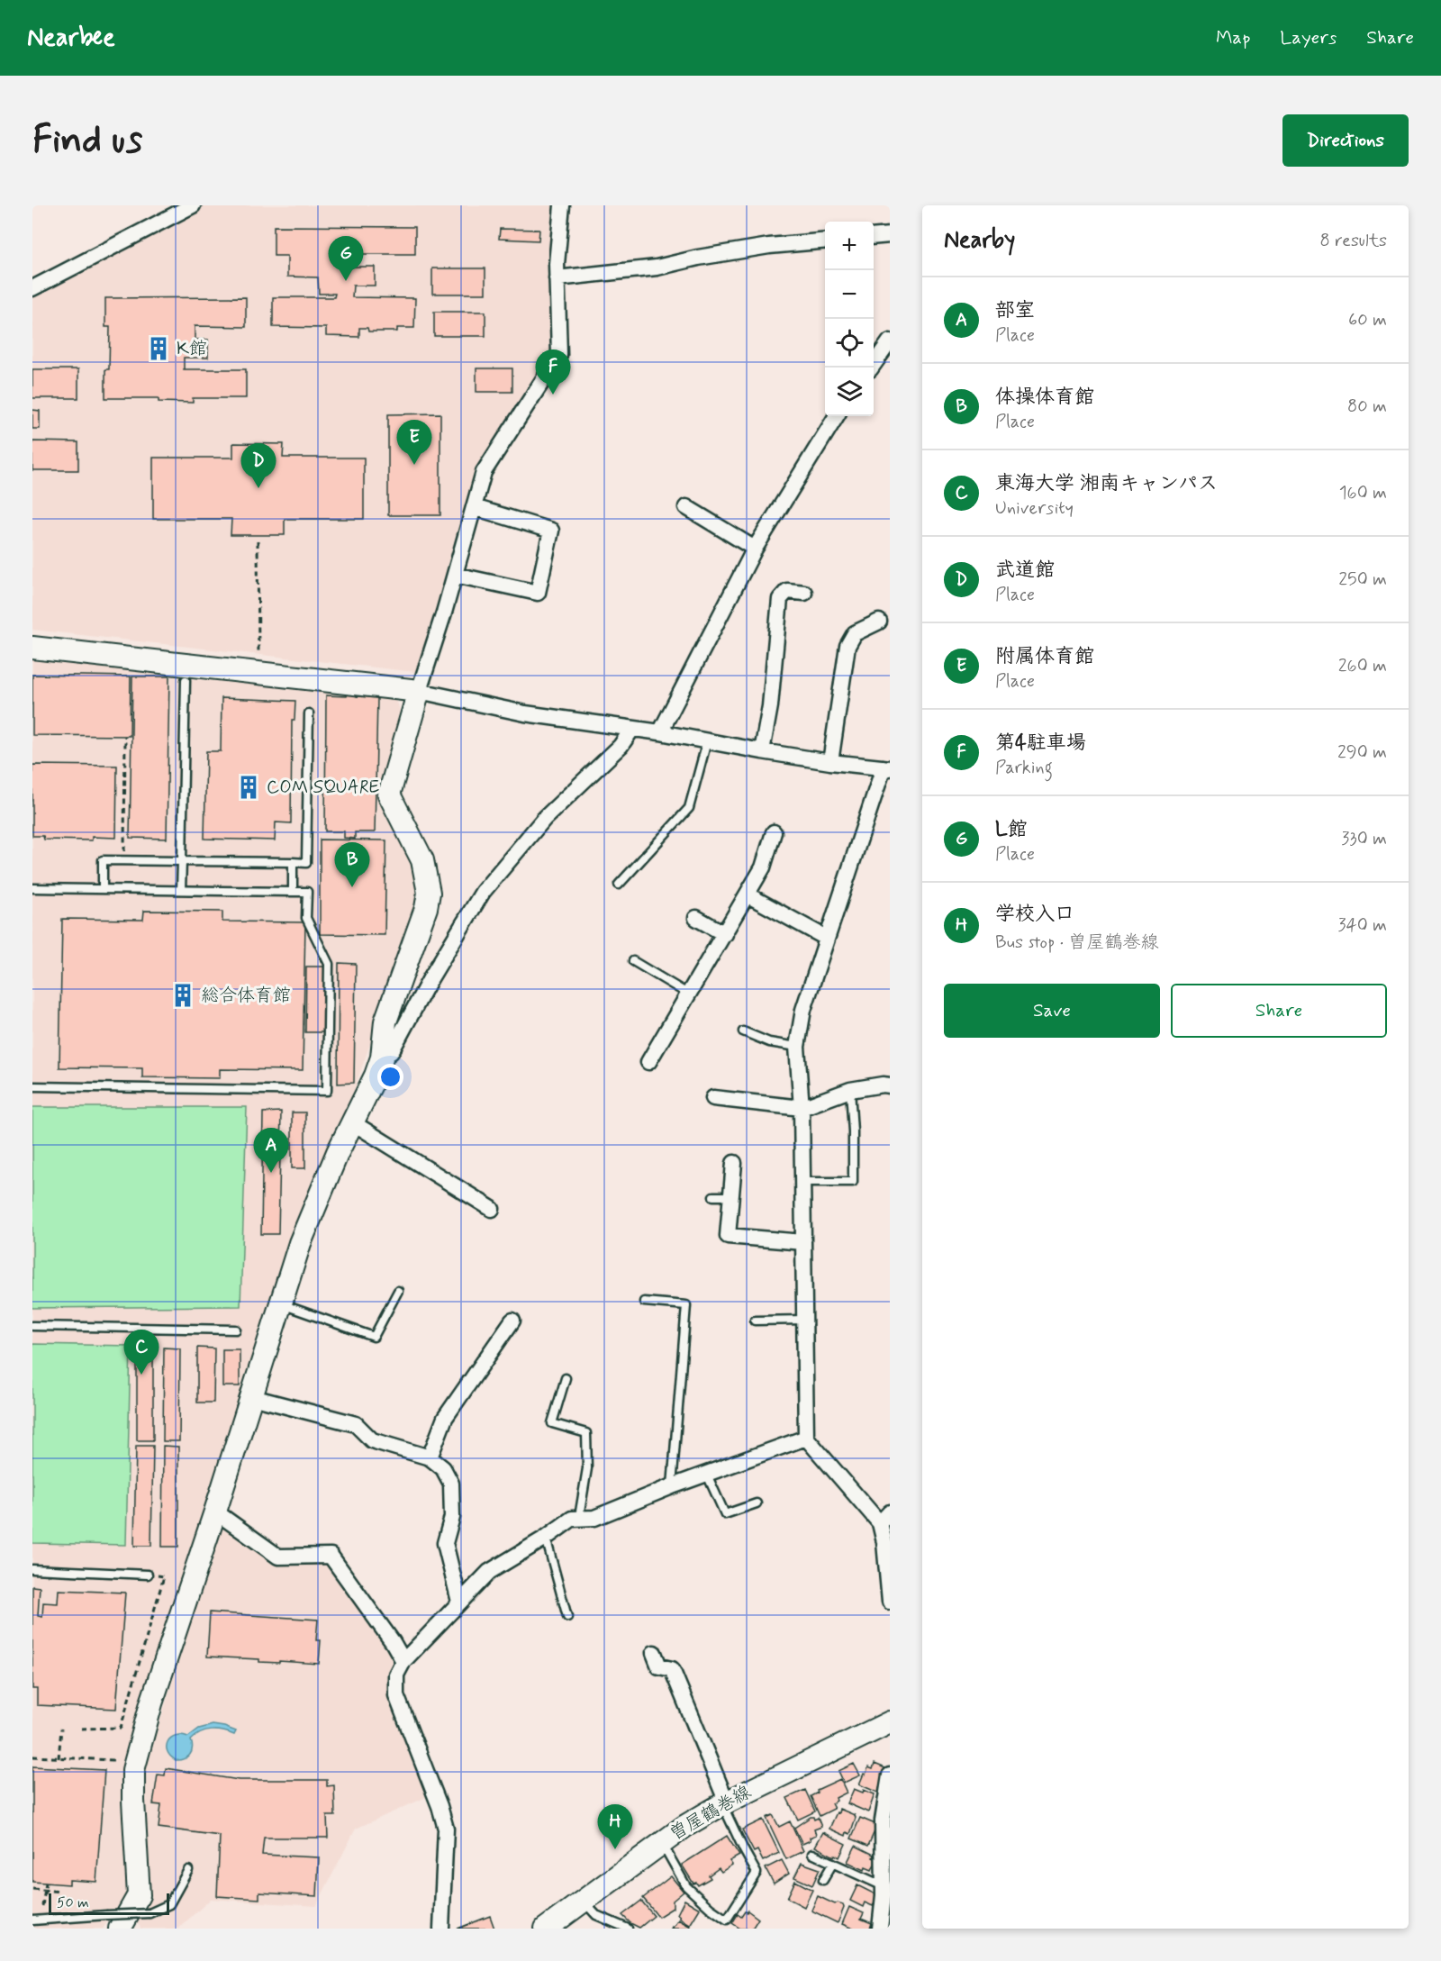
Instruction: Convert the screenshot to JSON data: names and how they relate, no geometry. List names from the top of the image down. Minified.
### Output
{"streets":{"street":["曽屋鶴巻線"]},"places":{"building":["K館","COM SQUARE","総合体育館"]},"scale_bar":"50 m","page":{"header":"Nearbee","nav":["Map","Layers","Share"],"buttons":["Directions",["Save","Share"]],"title":"Find us","heading":["Nearby","8 results"],"map_buttons":["+","−"],"pins":["G","F","E","D","B","A","C","H"],"list":[{"mark":"A","name":"部室","note":"Place","value":"60 m"},{"mark":"B","name":"体操体育館","note":"Place","value":"80 m"},{"mark":"C","name":"東海大学 湘南キャンパス","note":"University","value":"160 m"},{"mark":"D","name":"武道館","note":"Place","value":"250 m"},{"mark":"E","name":"附属体育館","note":"Place","value":"260 m"},{"mark":"F","name":"第4駐車場","note":"Parking","value":"290 m"},{"mark":"G","name":"L館","note":"Place","value":"330 m"},{"mark":"H","name":"学校入口","note":"Bus stop · 曽屋鶴巻線","value":"340 m"}],"scale":"50 m"}}
